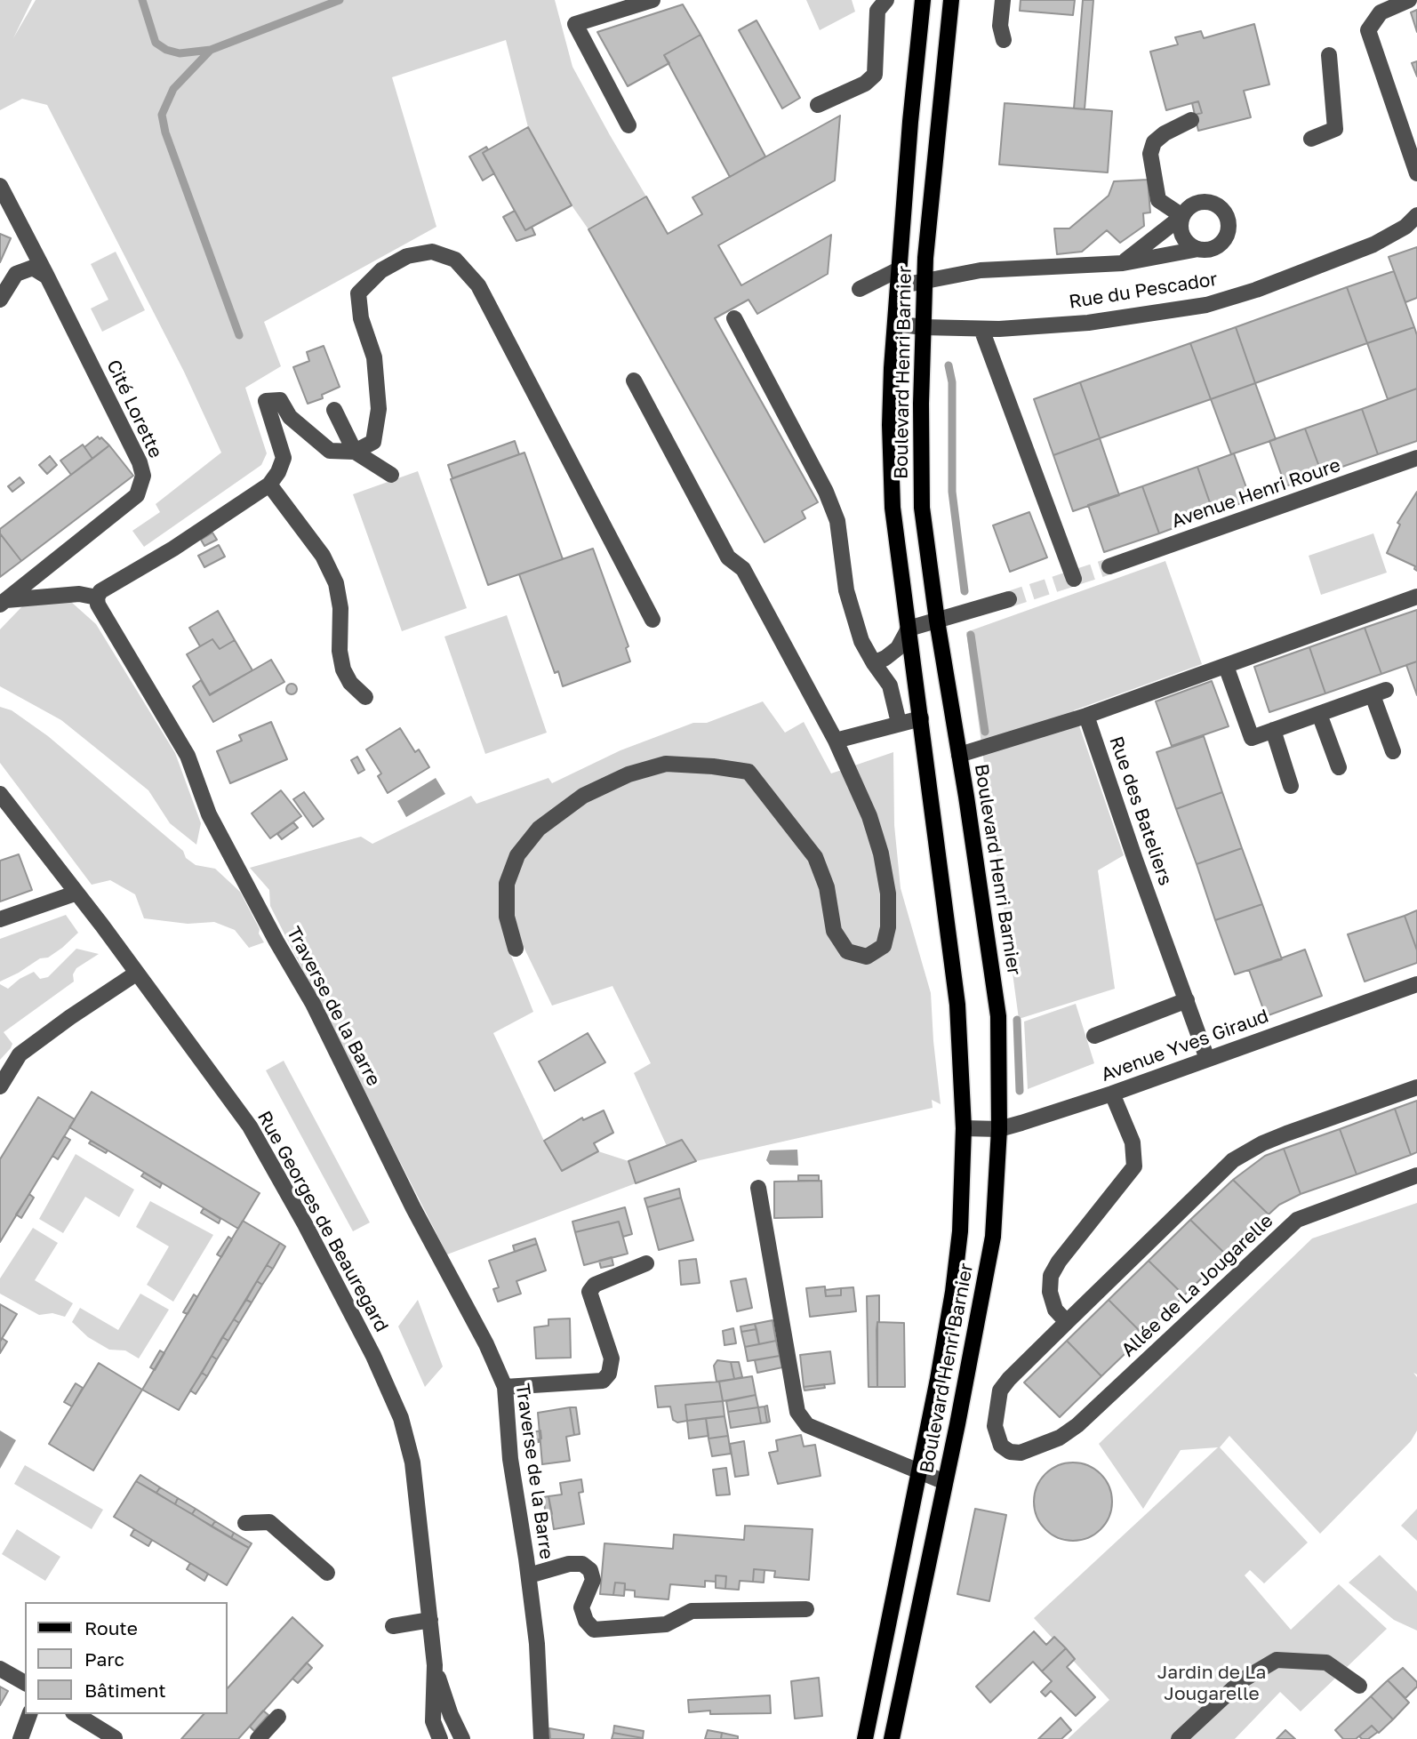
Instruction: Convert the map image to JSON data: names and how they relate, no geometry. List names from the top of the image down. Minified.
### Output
{"streets":{"main road":["Boulevard Henri Barnier"],"street":["Rue du Pescador","Cité Lorette","Avenue Henri Roure","Rue des Bateliers","Traverse de la Barre","Avenue Yves Giraud","Rue Georges de Beauregard","Allée de La Jougarelle"]},"crossings":[["Rue du Pescador","Boulevard Henri Barnier"],["Boulevard Henri Barnier","Avenue Yves Giraud"],["Rue des Bateliers","Avenue Yves Giraud"]],"parks":["Jardin de La Jougarelle"],"legend":["Route","Parc","Bâtiment"]}
